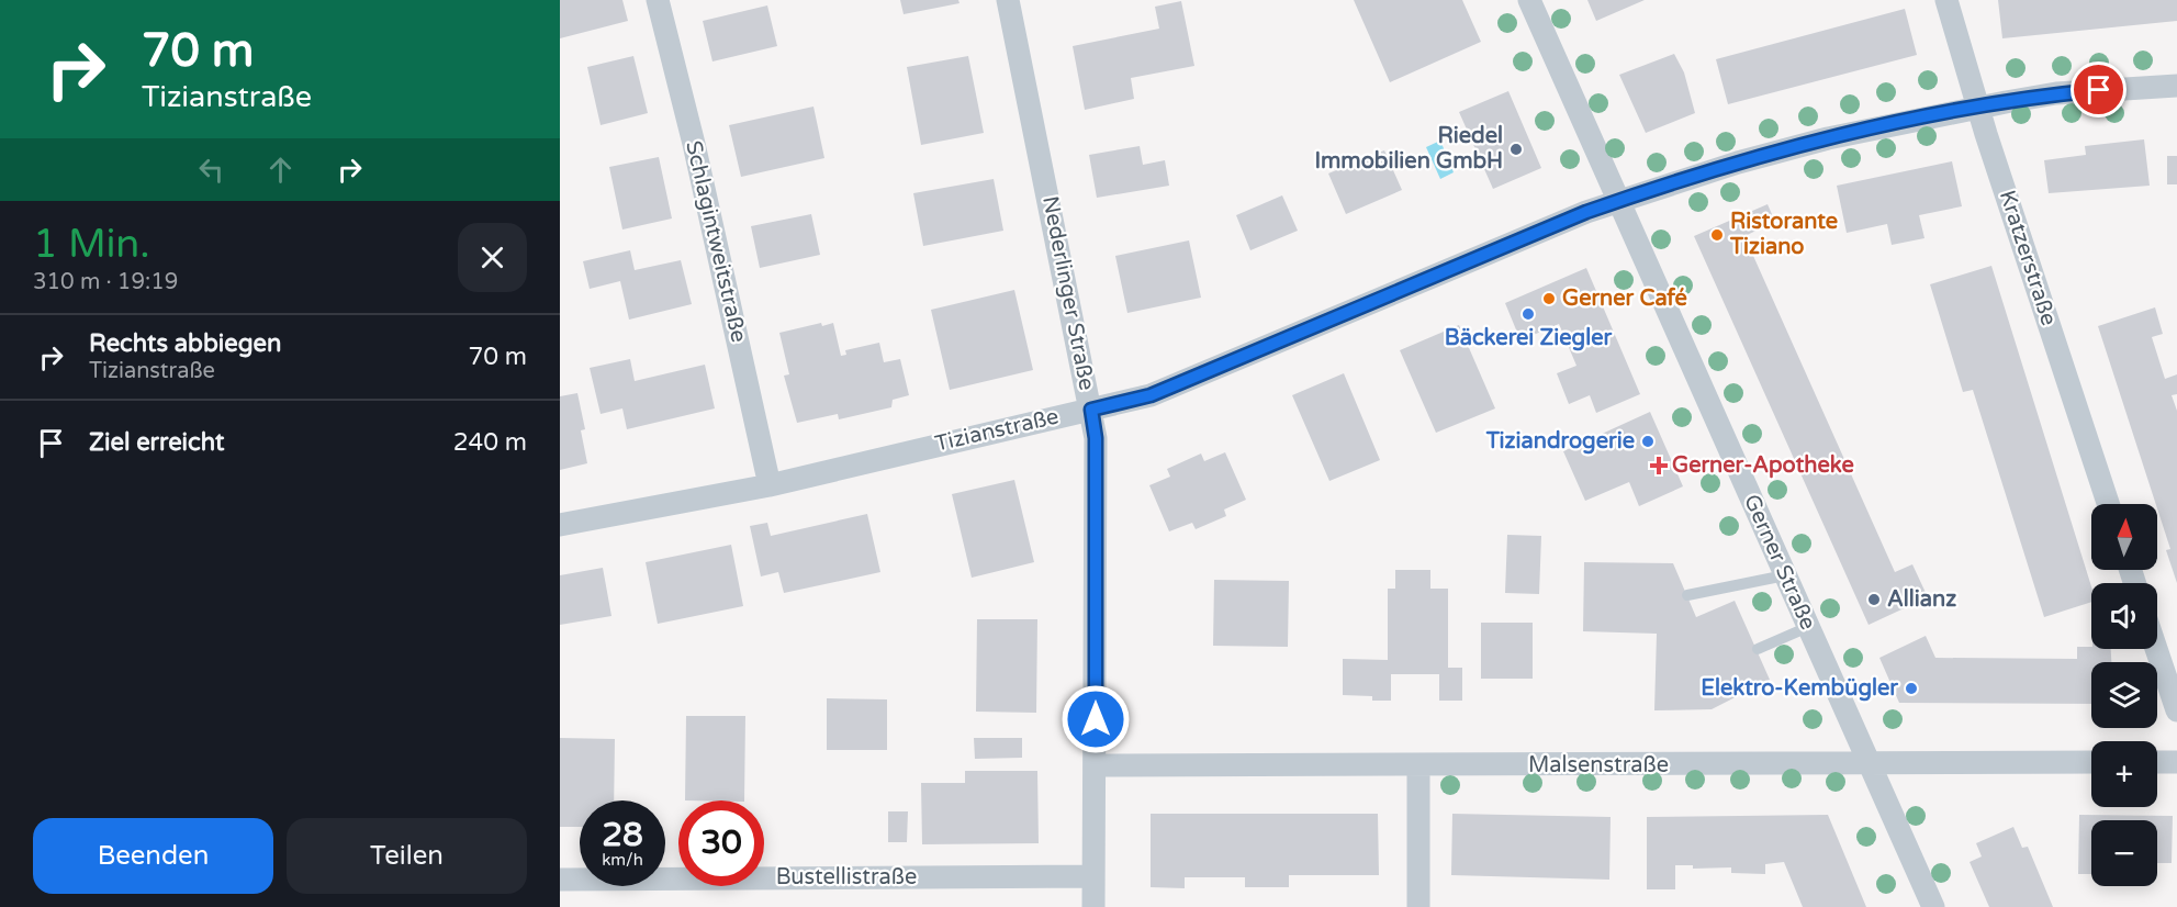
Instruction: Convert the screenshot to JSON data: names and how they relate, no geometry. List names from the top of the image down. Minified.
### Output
{"streets":{"street":["Schlagintweitstraße","Kratzerstraße","Nederlinger Straße","Tizianstraße","Gerner Straße","Malsenstraße","Bustellistraße"]},"crossings":[["Schlagintweitstraße","Tizianstraße"],["Kratzerstraße","Tizianstraße"],["Nederlinger Straße","Tizianstraße"],["Nederlinger Straße","Malsenstraße"],["Nederlinger Straße","Bustellistraße"],["Tizianstraße","Gerner Straße"],["Gerner Straße","Malsenstraße"]],"places":{"other":["Riedel Immobilien GmbH","Ristorante Tiziano","Gerner Café","Bäckerei Ziegler","Tiziandrogerie","Allianz","Elektro-Kembügler"],"health":["Gerner-Apotheke"]},"north":"top","page":{"turn":["70 m","Tizianstraße"],"heading":["1 Min.","310 m · 19:19"],"list":[{"name":"Rechts abbiegen","note":"Tizianstraße","value":"70 m"},{"name":"Ziel erreicht","value":"240 m"}],"map_buttons":["+","−"],"speed":"28 km/h","limit":"30","buttons":["Beenden","Teilen"]}}
